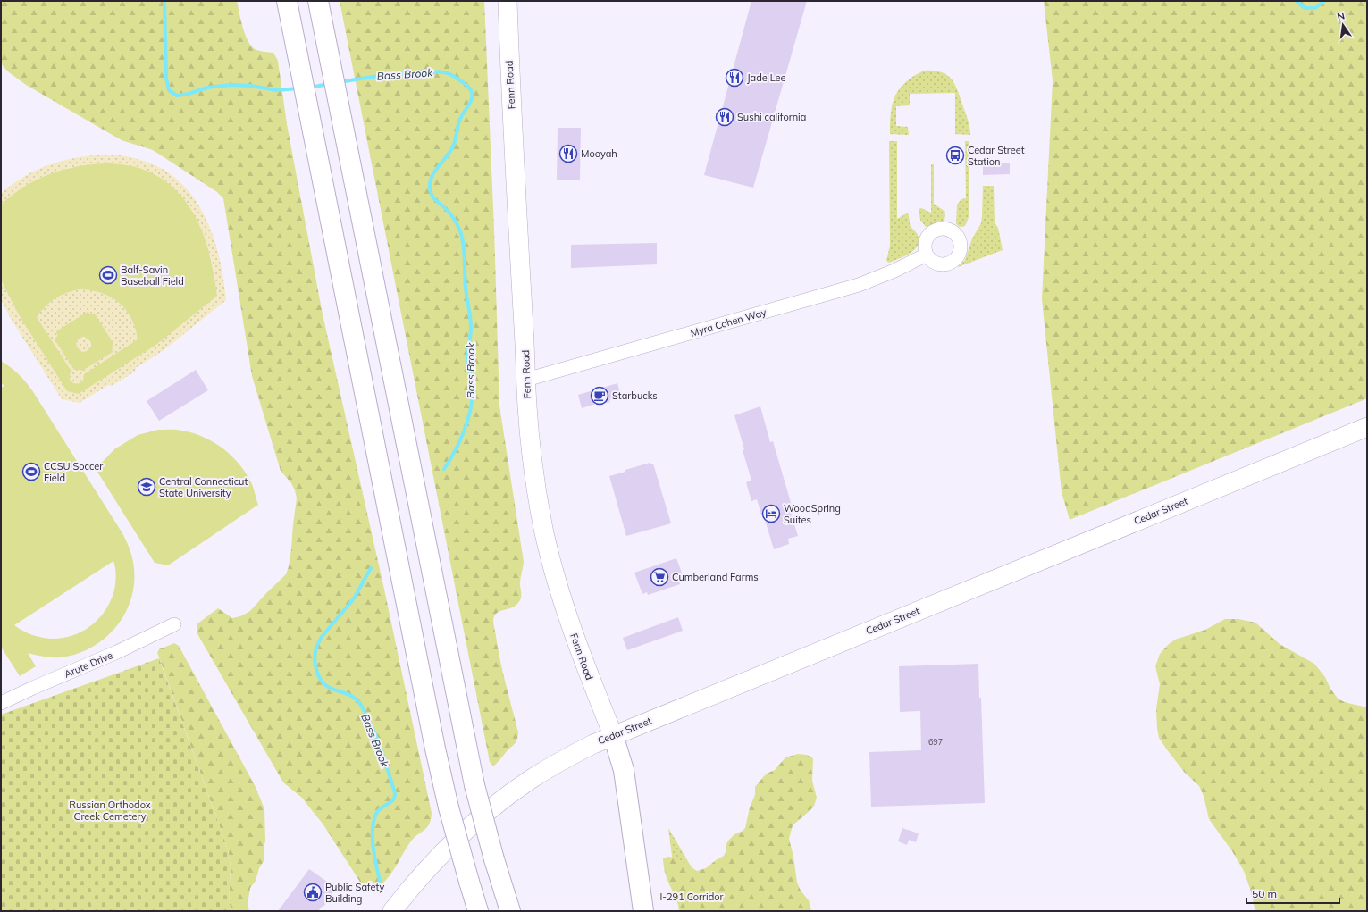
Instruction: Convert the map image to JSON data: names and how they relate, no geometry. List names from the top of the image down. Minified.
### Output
{"streets":{"main road":["Fenn Road","Cedar Street"],"street":["Myra Cohen Way","Arute Drive"]},"crossings":[["Fenn Road","Myra Cohen Way"],["Fenn Road","Cedar Street"]],"water":["Bass Brook"],"parks":["Russian Orthodox Greek Cemetery","I-291 Corridor"],"places":{"restaurant":["Jade Lee","Sushi california","Mooyah"],"bus stop":["Cedar Street Station"],"sports":["Balf-Savin Baseball Field","CCSU Soccer Field"],"cafe":["Starbucks"],"school or university":["Central Connecticut State University"],"hotel":["WoodSpring Suites"],"supermarket":["Cumberland Farms"],"public building":["Public Safety Building"]},"house_numbers":["697"],"scale_bar":"50 m","north":"top"}
